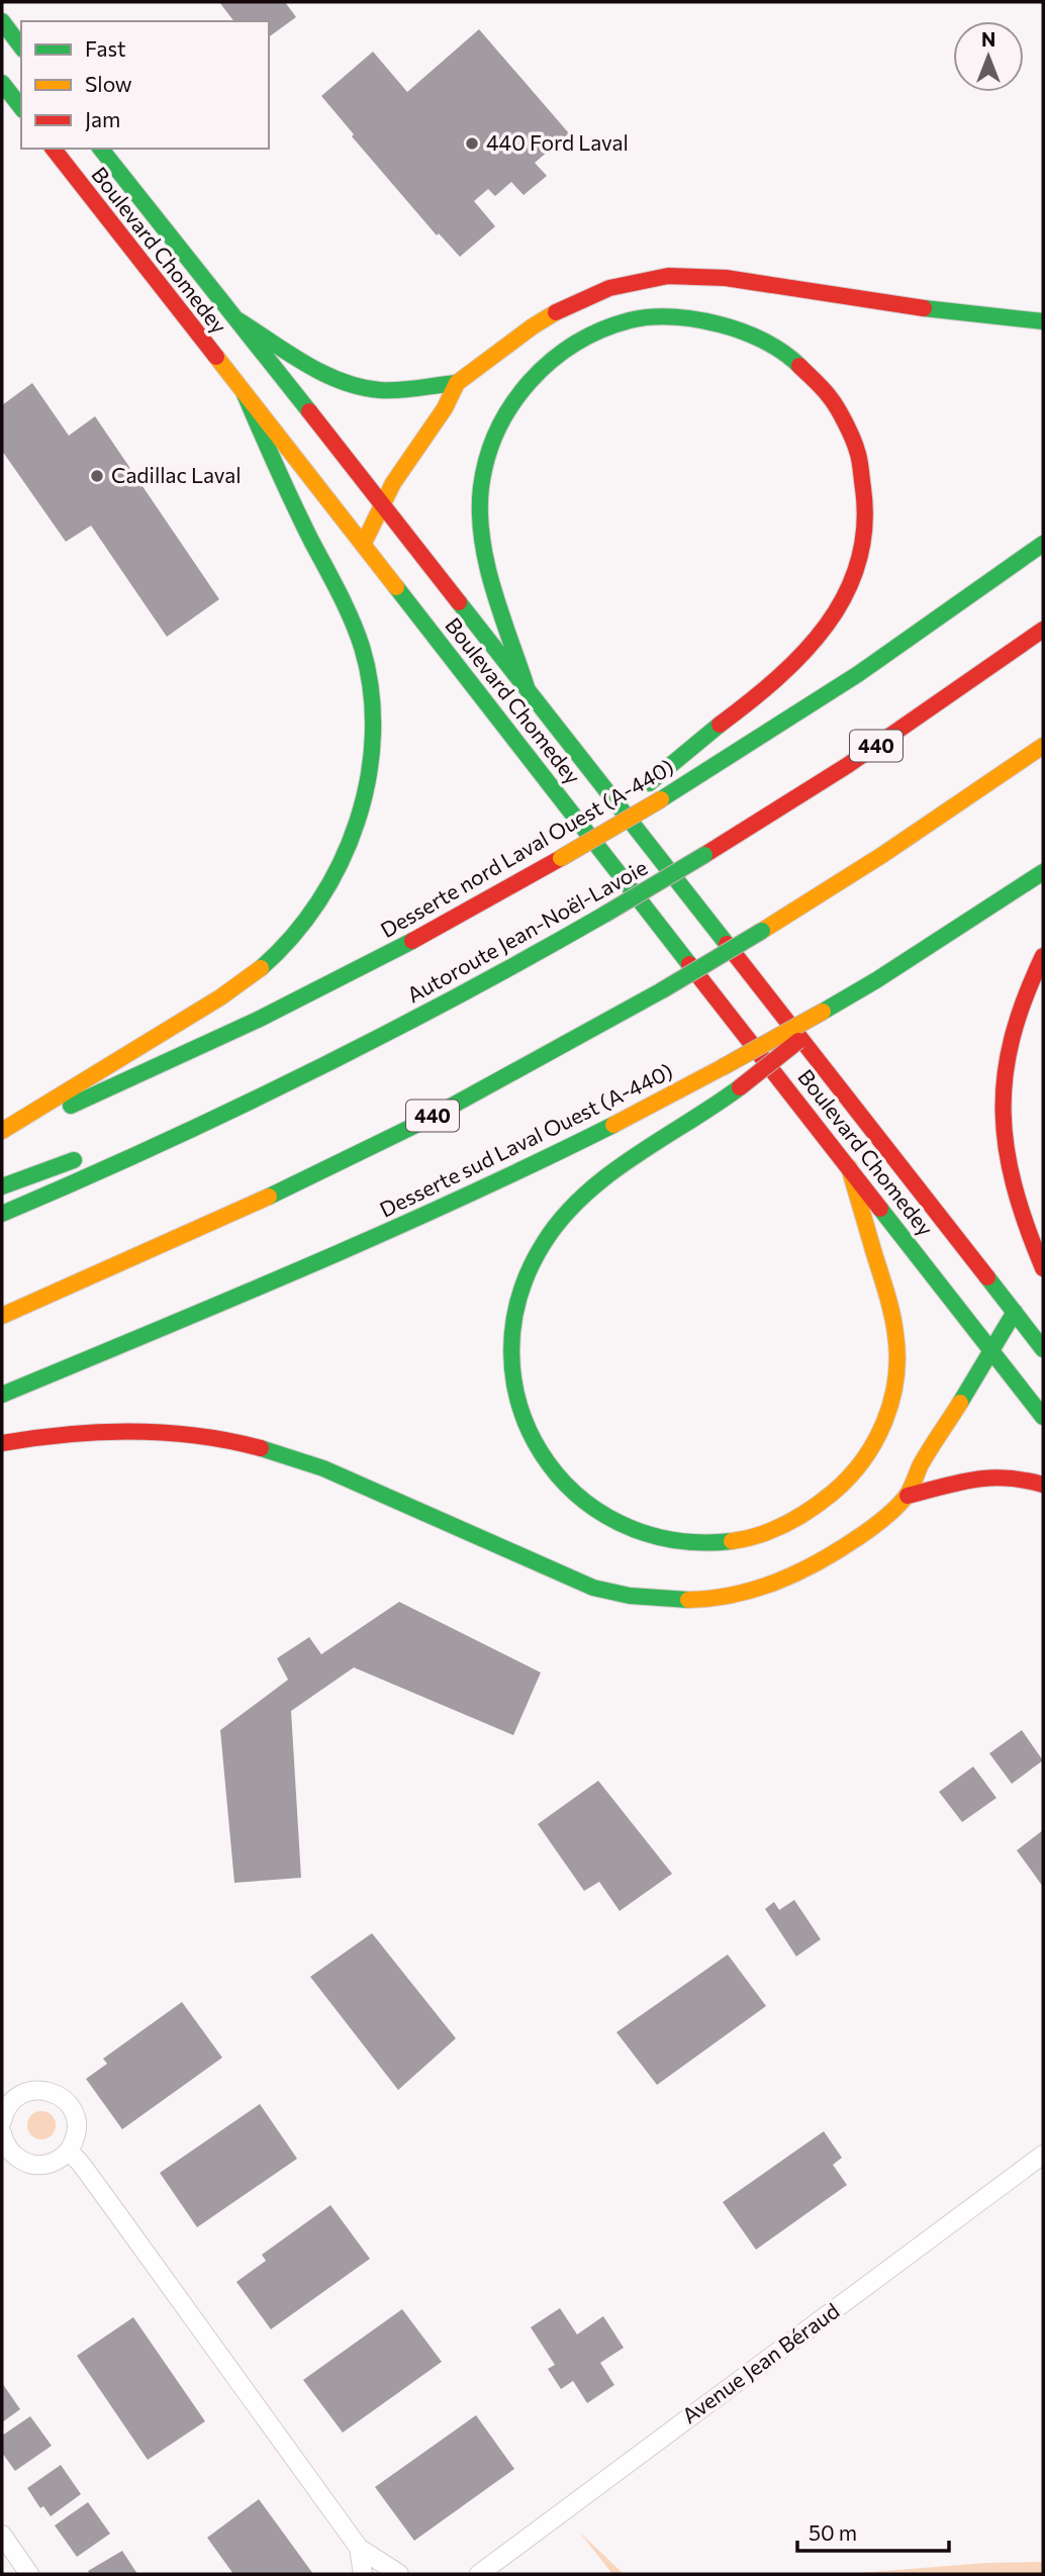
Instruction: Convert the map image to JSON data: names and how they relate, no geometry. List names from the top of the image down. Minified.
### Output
{"streets":{"main road":["Boulevard Chomedey","440","Desserte nord Laval Ouest (A-440)","Autoroute Jean-Noël-Lavoie","Desserte sud Laval Ouest (A-440)"],"street":["Avenue Jean Béraud"]},"places":["440 Ford Laval","Cadillac Laval"],"legend":["Fast","Slow","Jam"],"scale_bar":"50 m","north":"top"}
